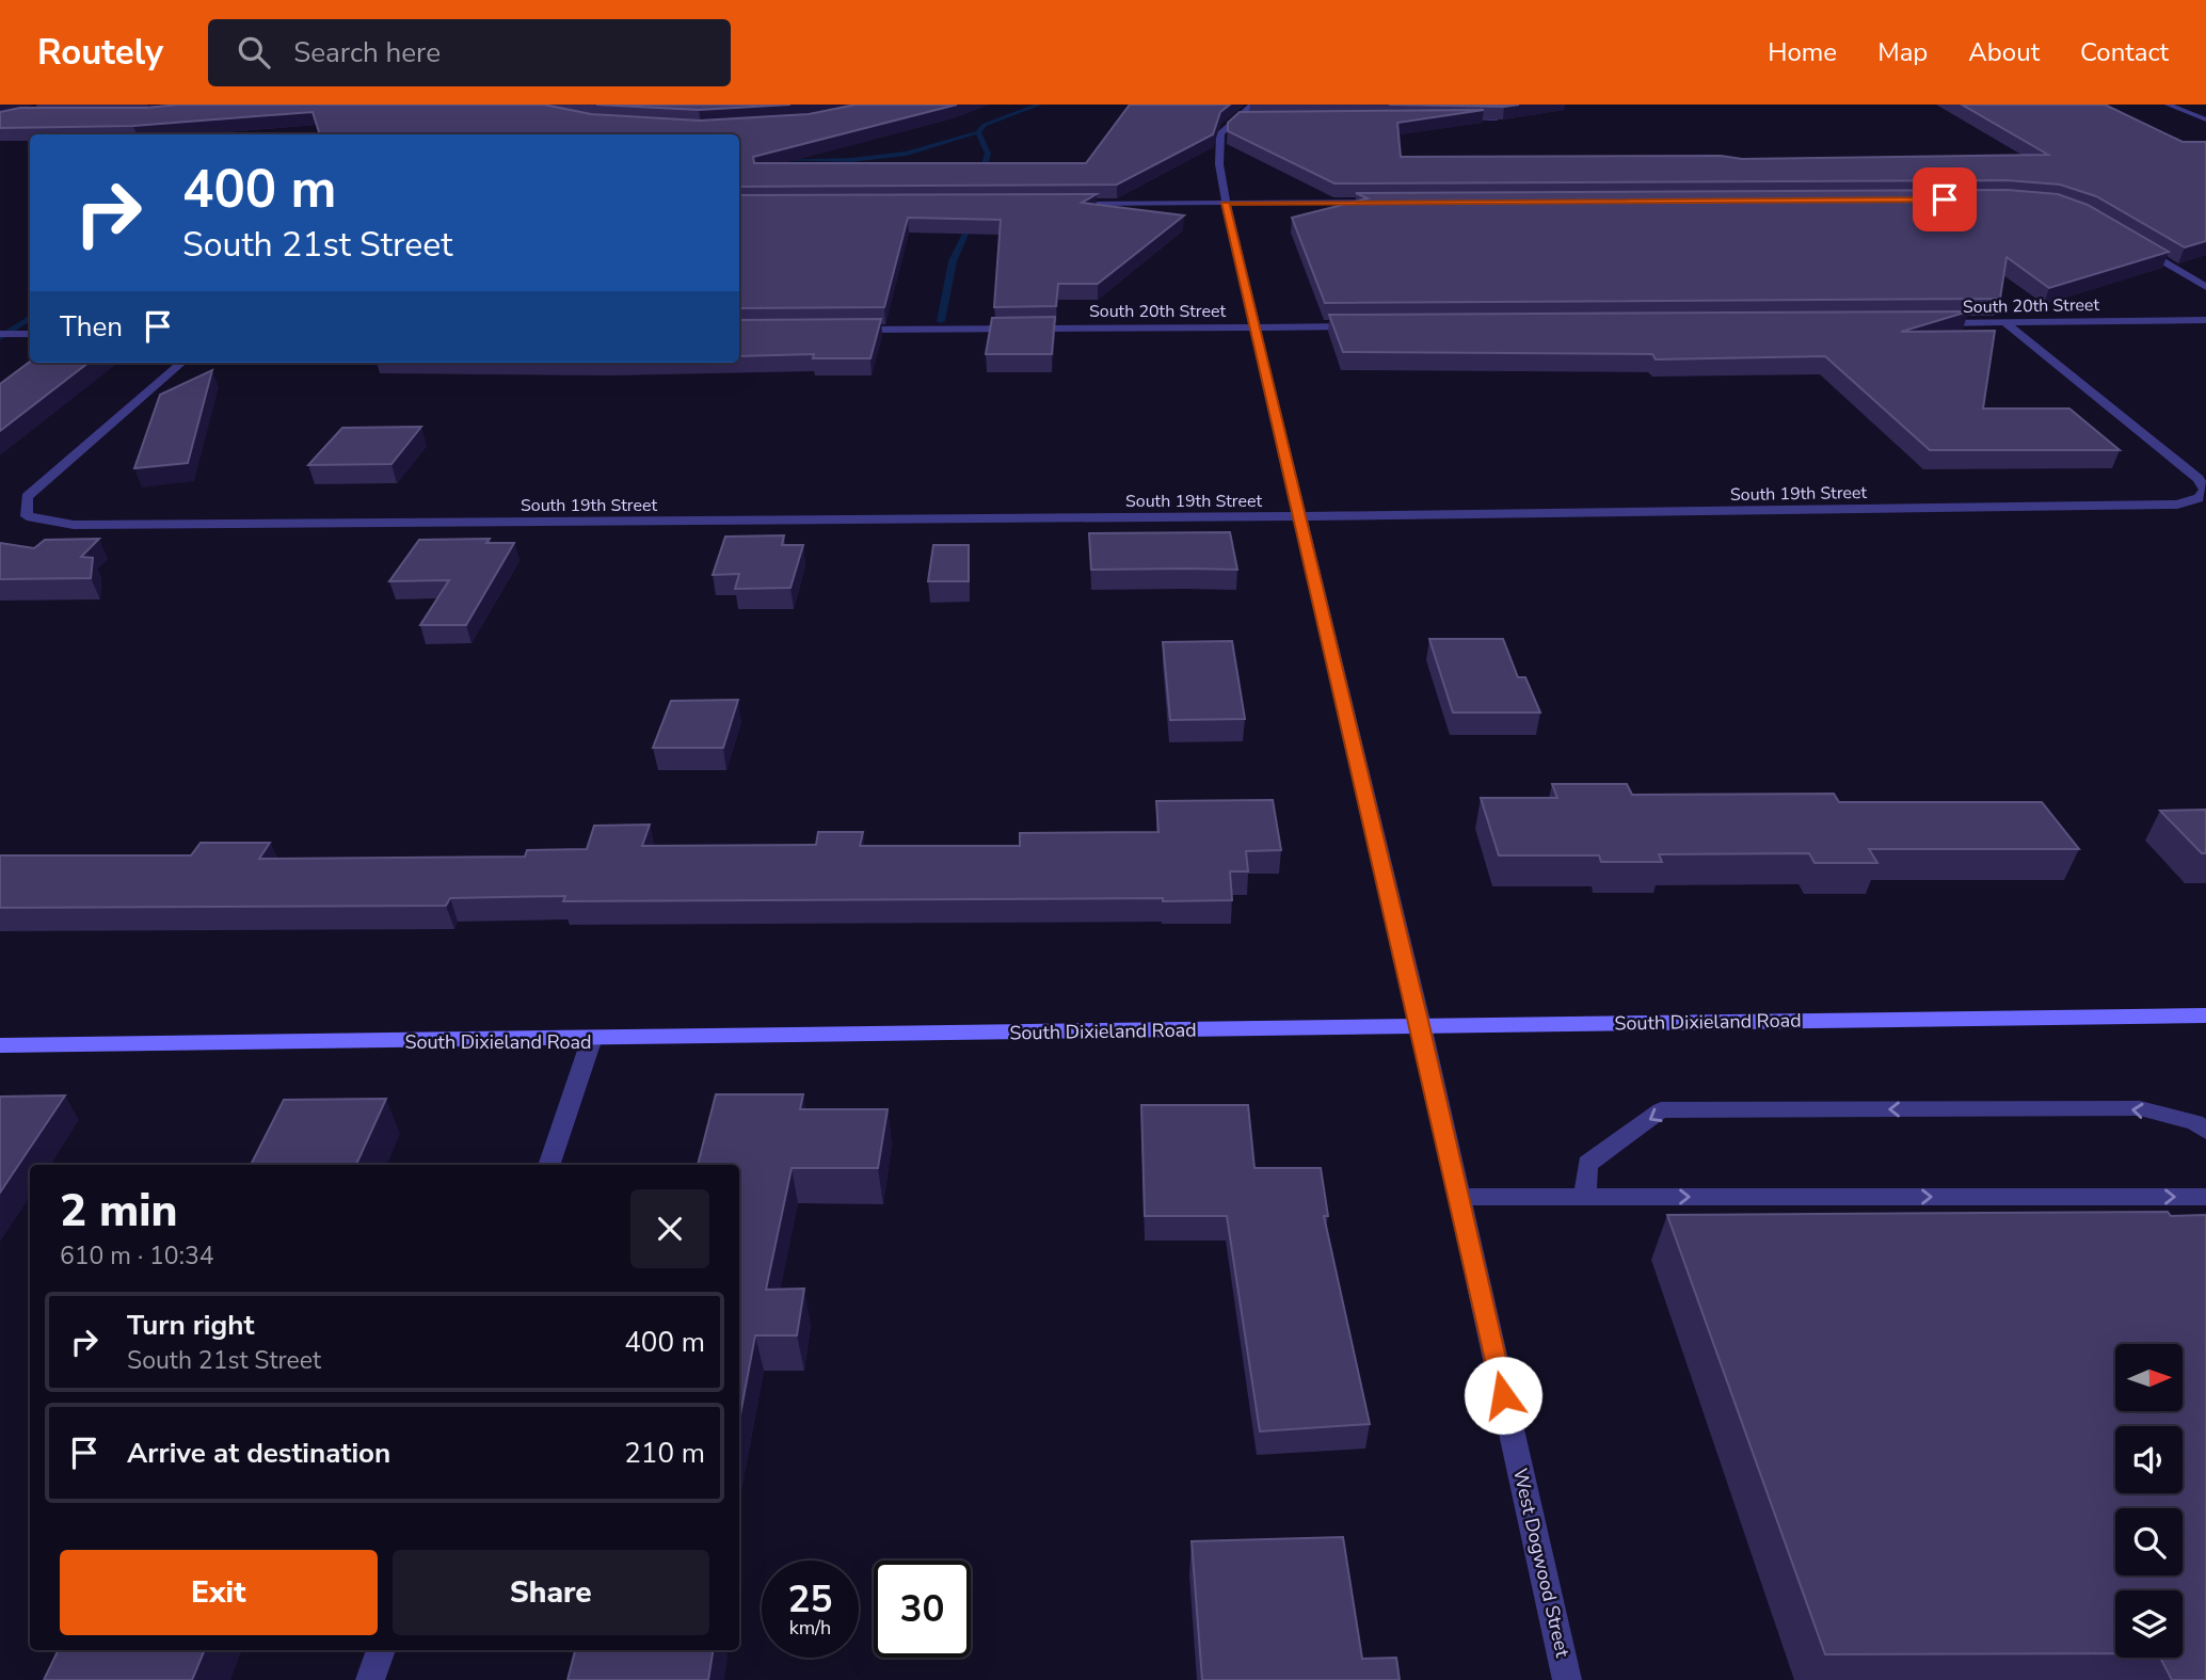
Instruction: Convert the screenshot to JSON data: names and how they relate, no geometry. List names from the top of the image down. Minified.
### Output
{"streets":{"main road":["South Dixieland Road"],"street":["South 20th Street","South 19th Street","West Dogwood Street"]},"crossings":[["South 20th Street","South 19th Street"],["South 20th Street","West Dogwood Street"],["South 19th Street","West Dogwood Street"],["South Dixieland Road","West Dogwood Street"]],"north":"right","page":{"header":"Routely","search":"Search here","nav":["Home","Map","About","Contact"],"turn":["400 m","South 21st Street"],"then":"Then","heading":["2 min","610 m · 10:34"],"list":[{"name":"Turn right","note":"South 21st Street","value":"400 m"},{"name":"Arrive at destination","value":"210 m"}],"buttons":["Exit","Share"],"speed":"25 km/h","limit":"30"}}
